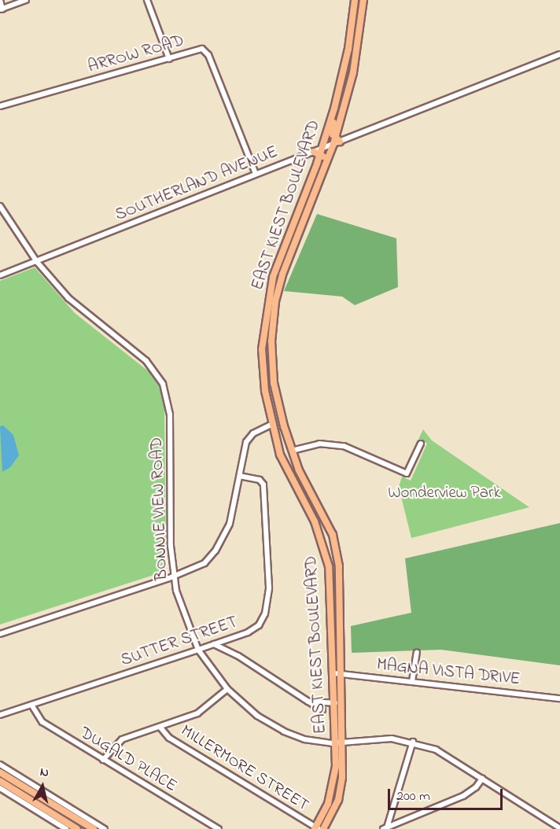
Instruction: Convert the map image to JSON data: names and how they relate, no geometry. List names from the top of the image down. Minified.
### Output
{"streets":{"main road":["EAST KIEST BOULEVARD"],"street":["ARROW ROAD","SOUTHERLAND AVENUE","BONNIE VIEW ROAD","SUTTER STREET","MAGNA VISTA DRIVE","DUGALD PLACE","MILLERMORE STREET"]},"crossings":[["ARROW ROAD","SOUTHERLAND AVENUE"],["SOUTHERLAND AVENUE","EAST KIEST BOULEVARD"],["SOUTHERLAND AVENUE","BONNIE VIEW ROAD"],["EAST KIEST BOULEVARD","BONNIE VIEW ROAD"],["EAST KIEST BOULEVARD","MAGNA VISTA DRIVE"],["EAST KIEST BOULEVARD","MILLERMORE STREET"],["BONNIE VIEW ROAD","SUTTER STREET"],["SUTTER STREET","DUGALD PLACE"]],"parks":["Wonderview Park"],"scale_bar":"200 m","north":"top"}
